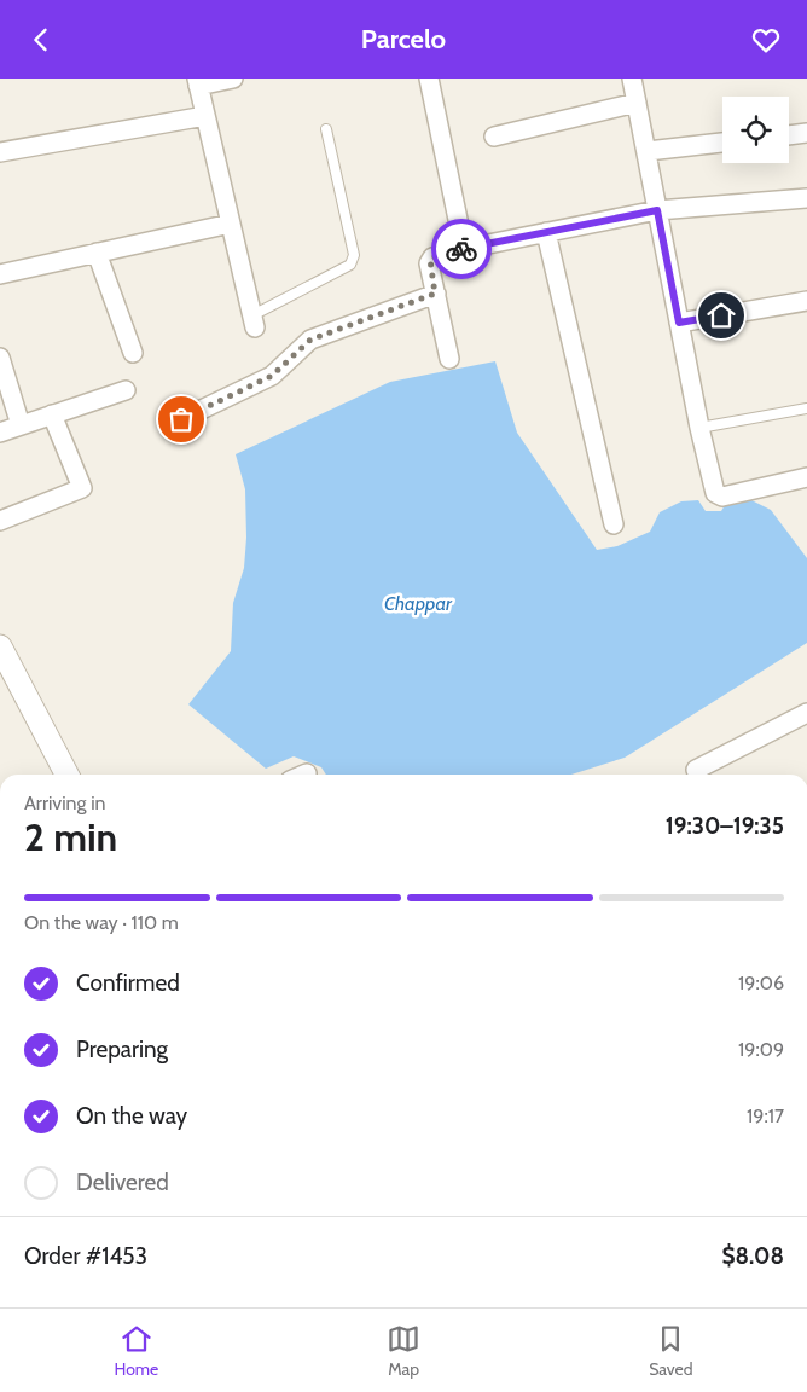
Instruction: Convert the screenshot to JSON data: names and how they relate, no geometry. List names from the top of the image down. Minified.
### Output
{"water":["Chappar"],"page":{"header":"Parcelo","heading":["2 min","Arriving in","19:30–19:35"],"panel":["Order #1453","$8.08"],"bar":"On the way · 110 m","list":[["Confirmed","19:06"],["Preparing","19:09"],["On the way","19:17"],"Delivered"],"tabs":["Home","Map","Saved"]}}
